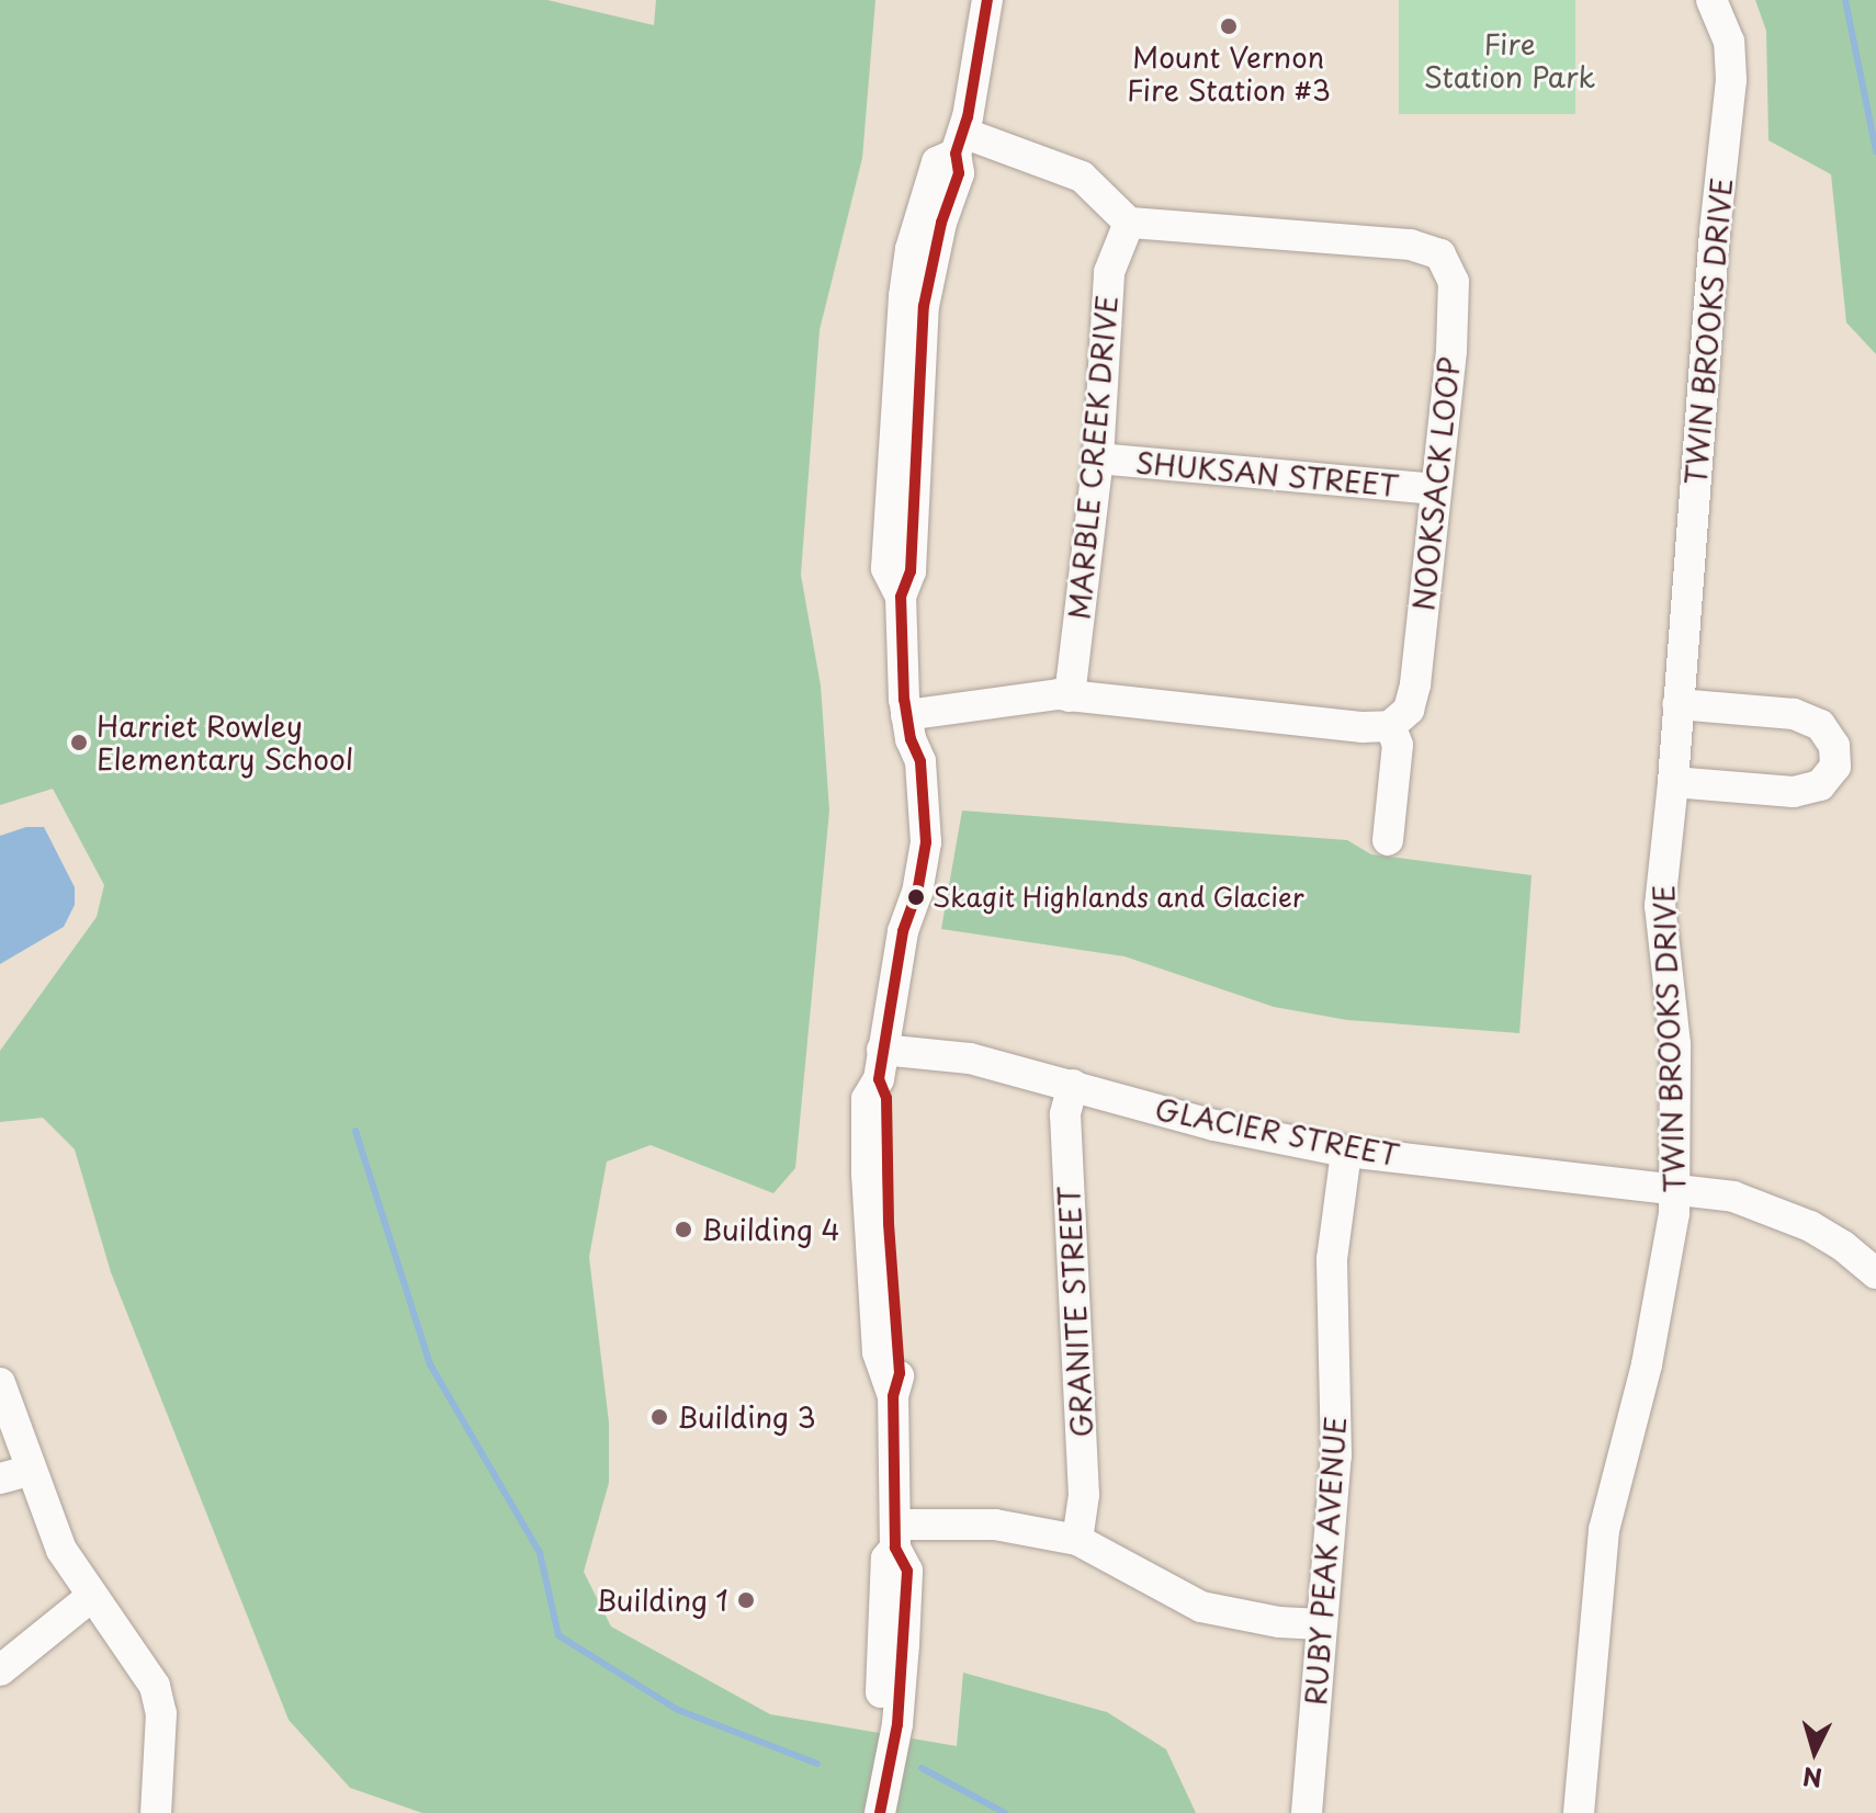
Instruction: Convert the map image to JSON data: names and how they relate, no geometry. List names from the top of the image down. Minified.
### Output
{"streets":{"street":["TWIN BROOKS DRIVE","MARBLE CREEK DRIVE","SHUKSAN STREET","NOOKSACK LOOP","GLACIER STREET","GRANITE STREET","RUBY PEAK AVENUE"]},"crossings":[["TWIN BROOKS DRIVE","GLACIER STREET"],["MARBLE CREEK DRIVE","SHUKSAN STREET"],["MARBLE CREEK DRIVE","NOOKSACK LOOP"],["SHUKSAN STREET","NOOKSACK LOOP"],["GLACIER STREET","GRANITE STREET"],["GLACIER STREET","RUBY PEAK AVENUE"]],"parks":["Fire Station Park"],"places":["Mount Vernon Fire Station #3","Harriet Rowley Elementary School","Skagit Highlands and Glacier","Building 4","Building 3","Building 1"],"north":"bottom"}
